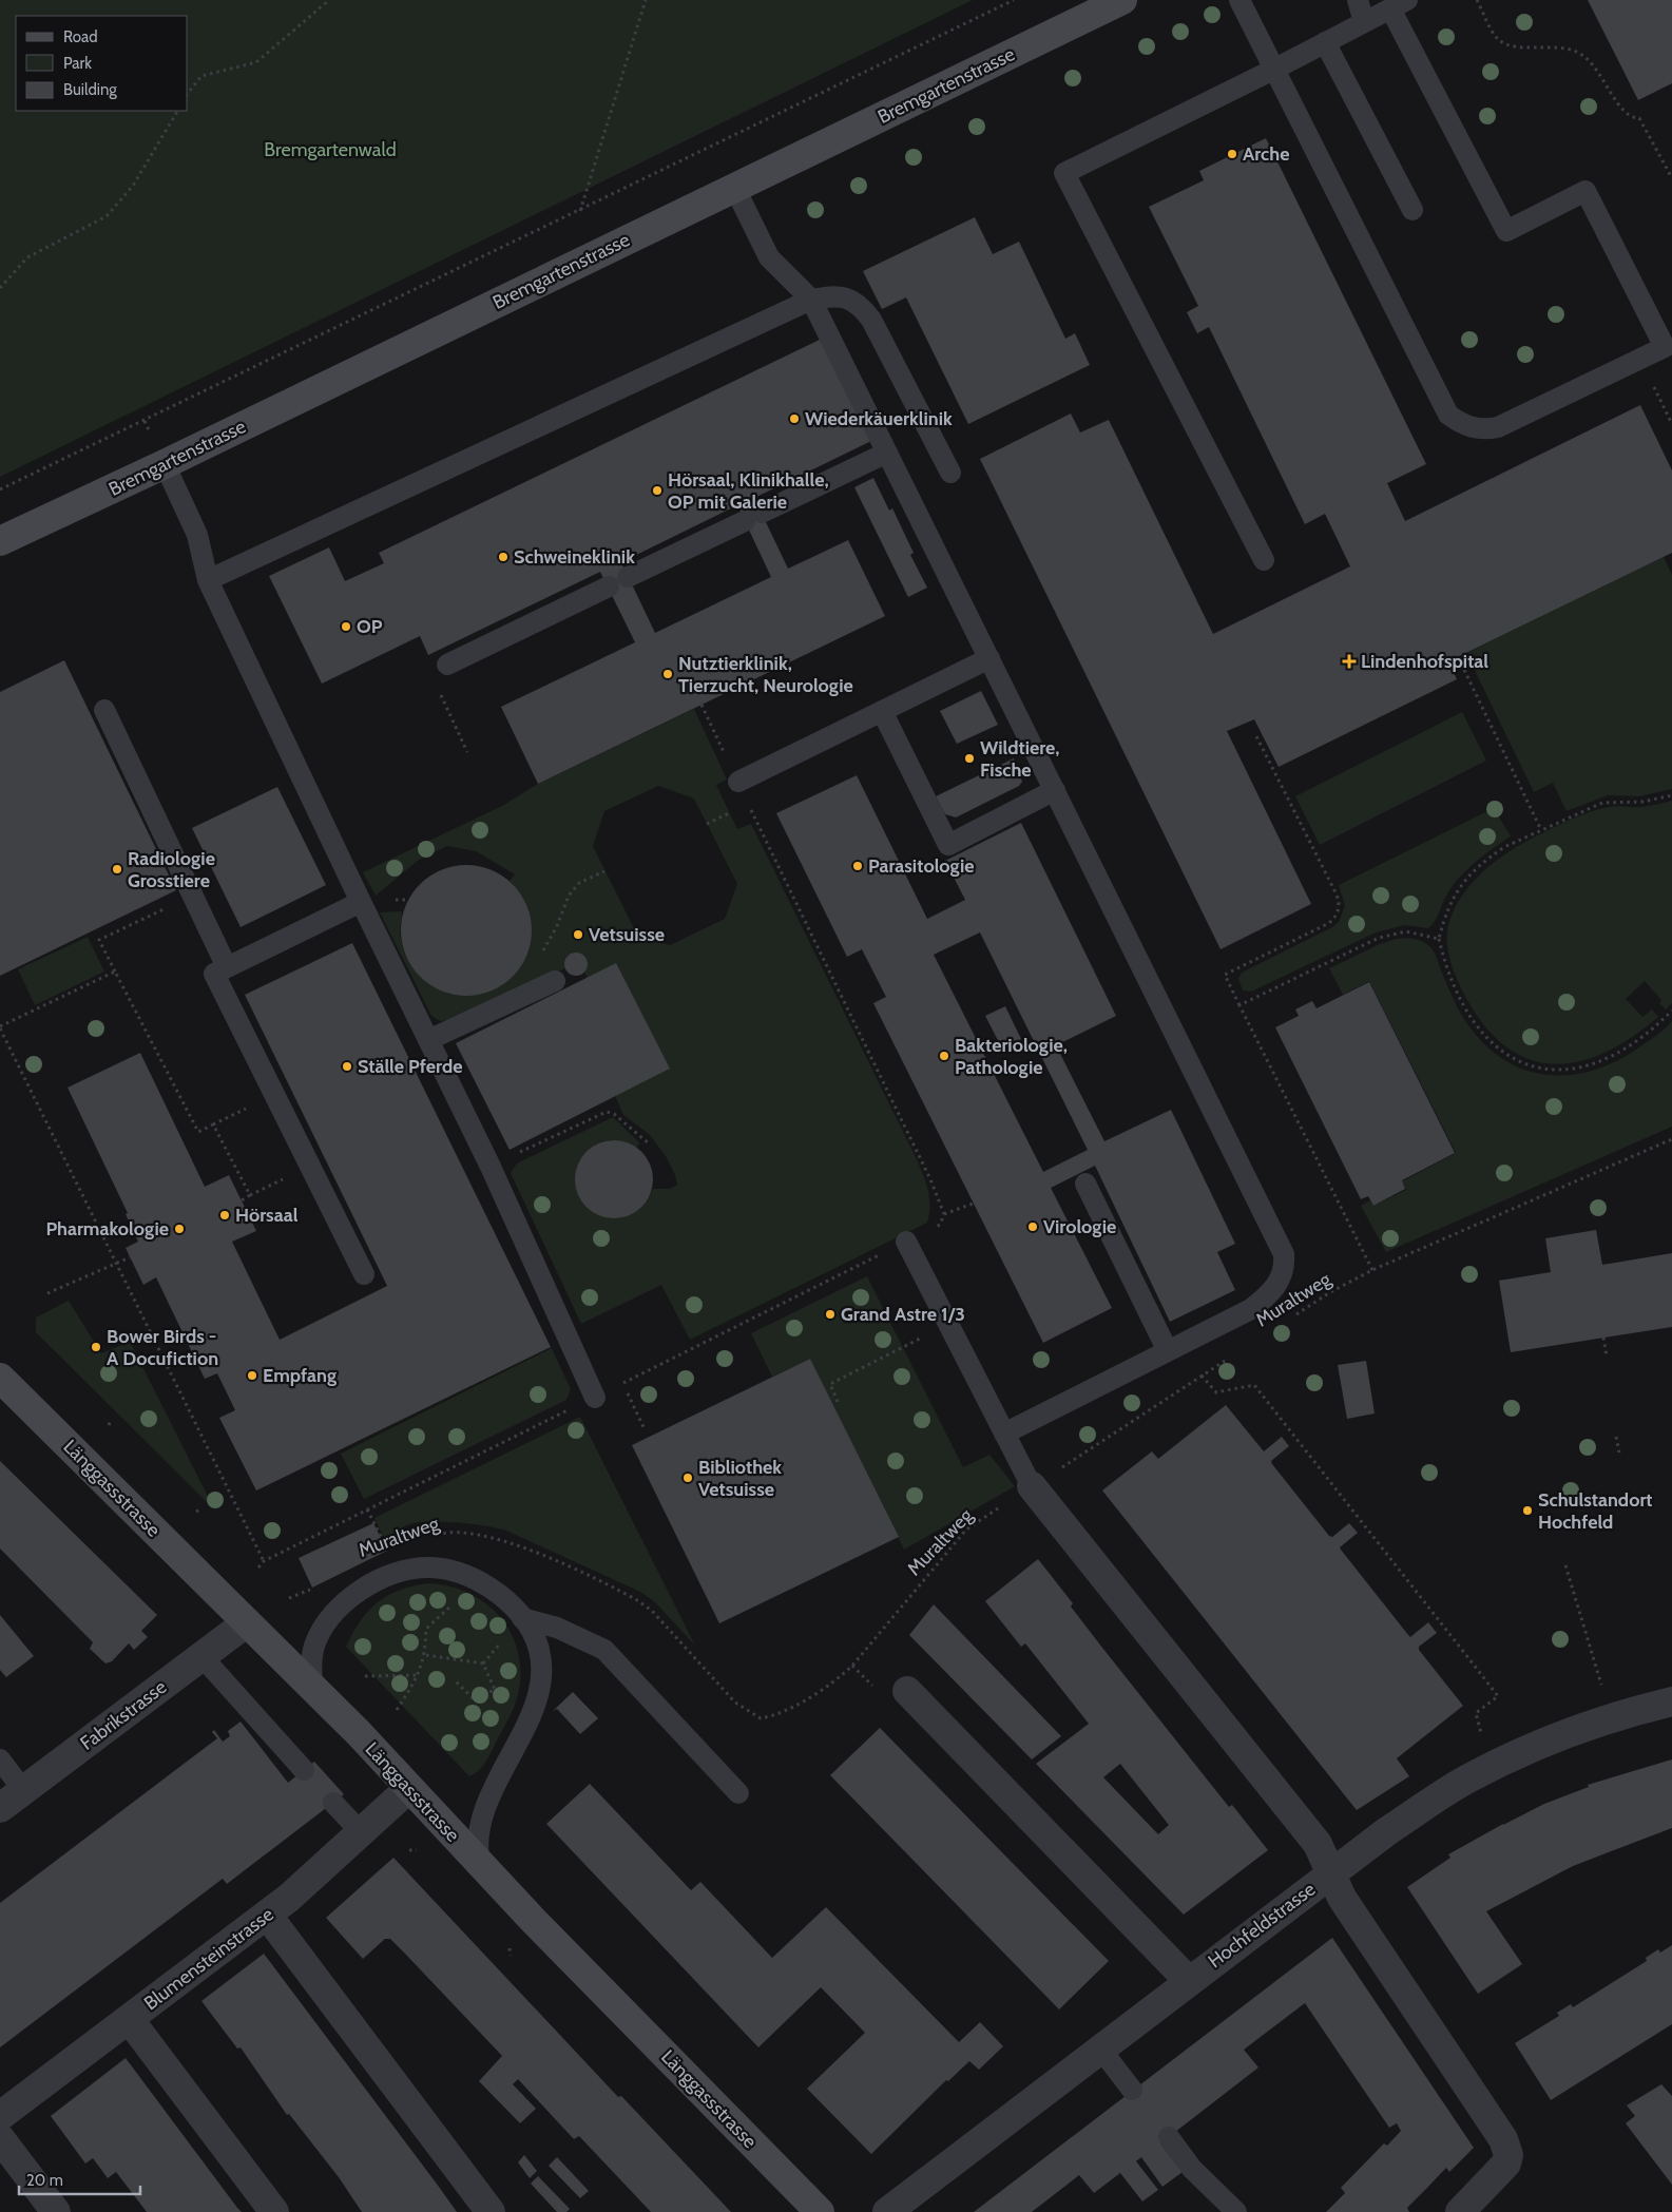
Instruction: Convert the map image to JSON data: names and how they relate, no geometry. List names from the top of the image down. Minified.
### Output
{"streets":{"main road":["Bremgartenstrasse","Länggassstrasse"],"street":["Fabrikstrasse","Hochfeldstrasse","Blumensteinstrasse"],"path":["Muraltweg"]},"crossings":[["Länggassstrasse","Fabrikstrasse"],["Länggassstrasse","Blumensteinstrasse"]],"parks":["Bremgartenwald"],"places":{"other":["Arche","Wiederkäuerklinik","Hörsaal, Klinikhalle, OP mit Galerie","Schweineklinik","OP","Nutztierklinik, Tierzucht, Neurologie","Wildtiere, Fische","Parasitologie","Radiologie Grosstiere","Vetsuisse","Bakteriologie, Pathologie","Ställe Pferde","Hörsaal","Virologie","Pharmakologie","Grand Astre 1/3","Bower Birds - A Docufiction","Empfang","Bibliothek Vetsuisse","Schulstandort Hochfeld"],"health":["Lindenhofspital"]},"legend":["Road","Park","Building"],"scale_bar":"20 m"}
